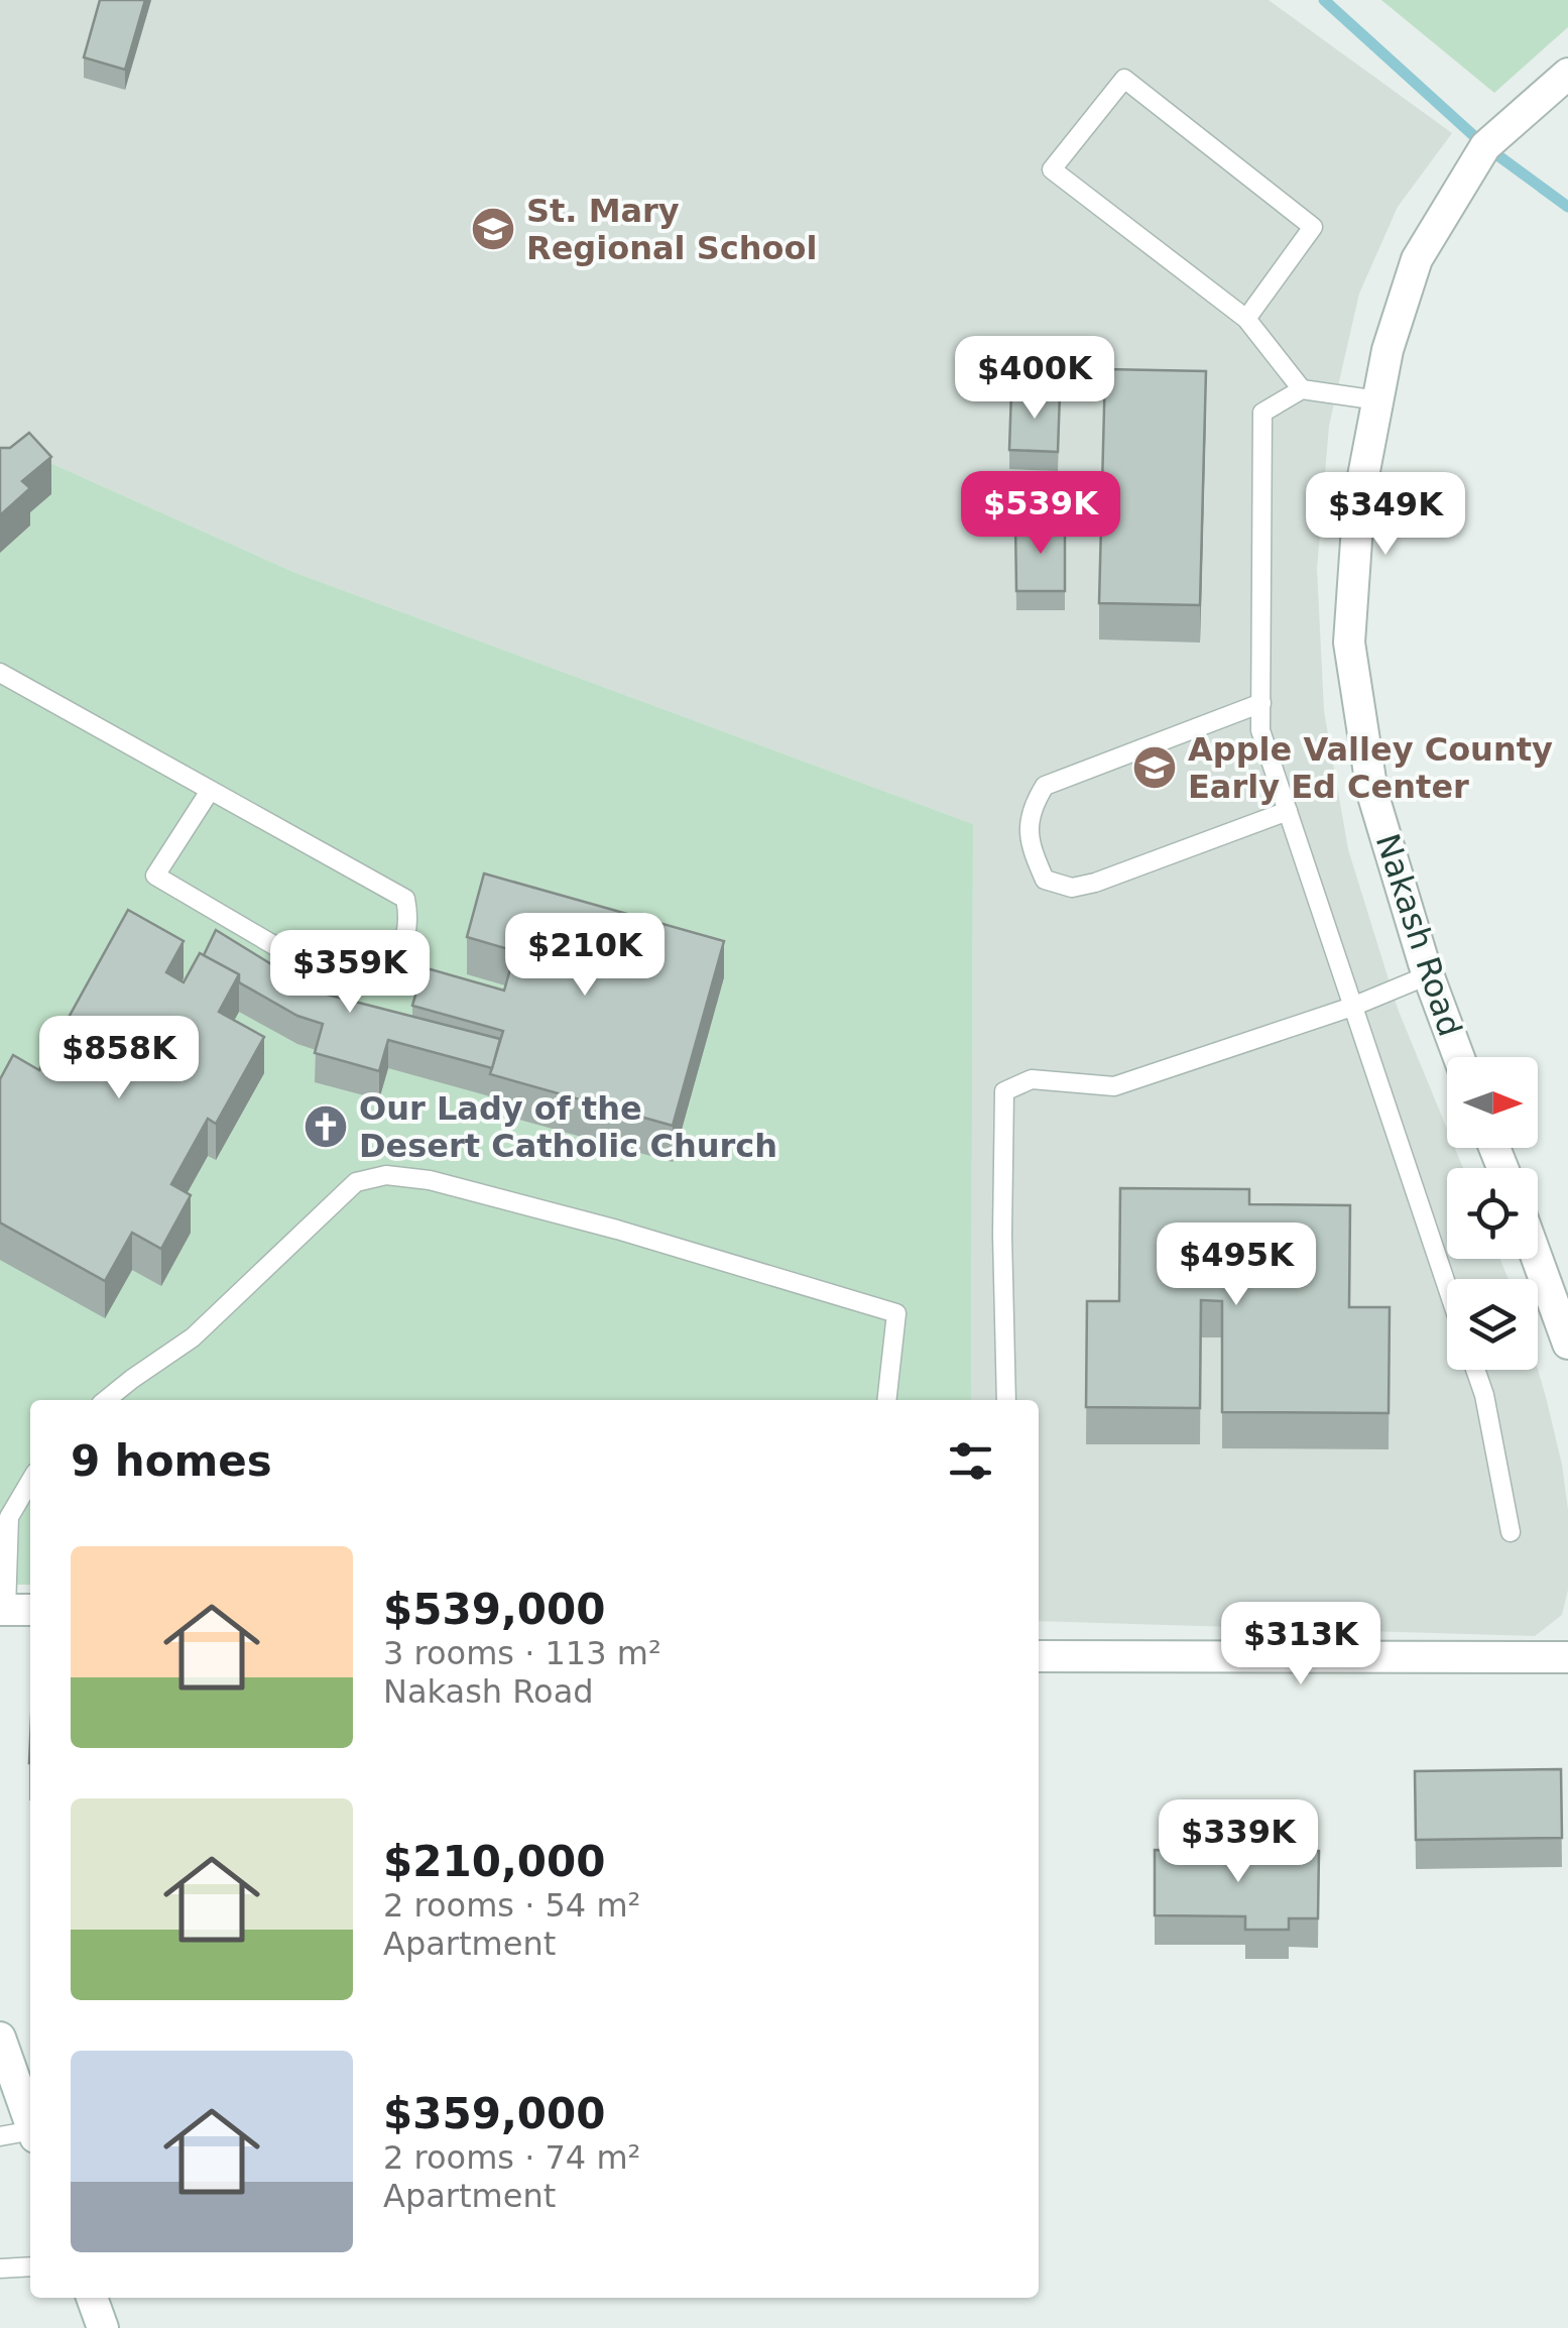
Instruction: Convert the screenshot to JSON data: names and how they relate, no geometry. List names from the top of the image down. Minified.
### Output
{"streets":{"street":["Nakash Road"]},"places":{"school or university":["St. Mary Regional School","Apple Valley County Early Ed Center"],"church":["Our Lady of the Desert Catholic Church"]},"north":"right","page":{"price":["$400K","$539K","$349K","$210K","$359K","$858K","$495K","$313K","$339K"],"heading":"9 homes","list":[{"name":"$539,000","note":"3 rooms · 113 m² · Nakash Road"},{"name":"$210,000","note":"2 rooms · 54 m² · Apartment"},{"name":"$359,000","note":"2 rooms · 74 m² · Apartment"}]}}
